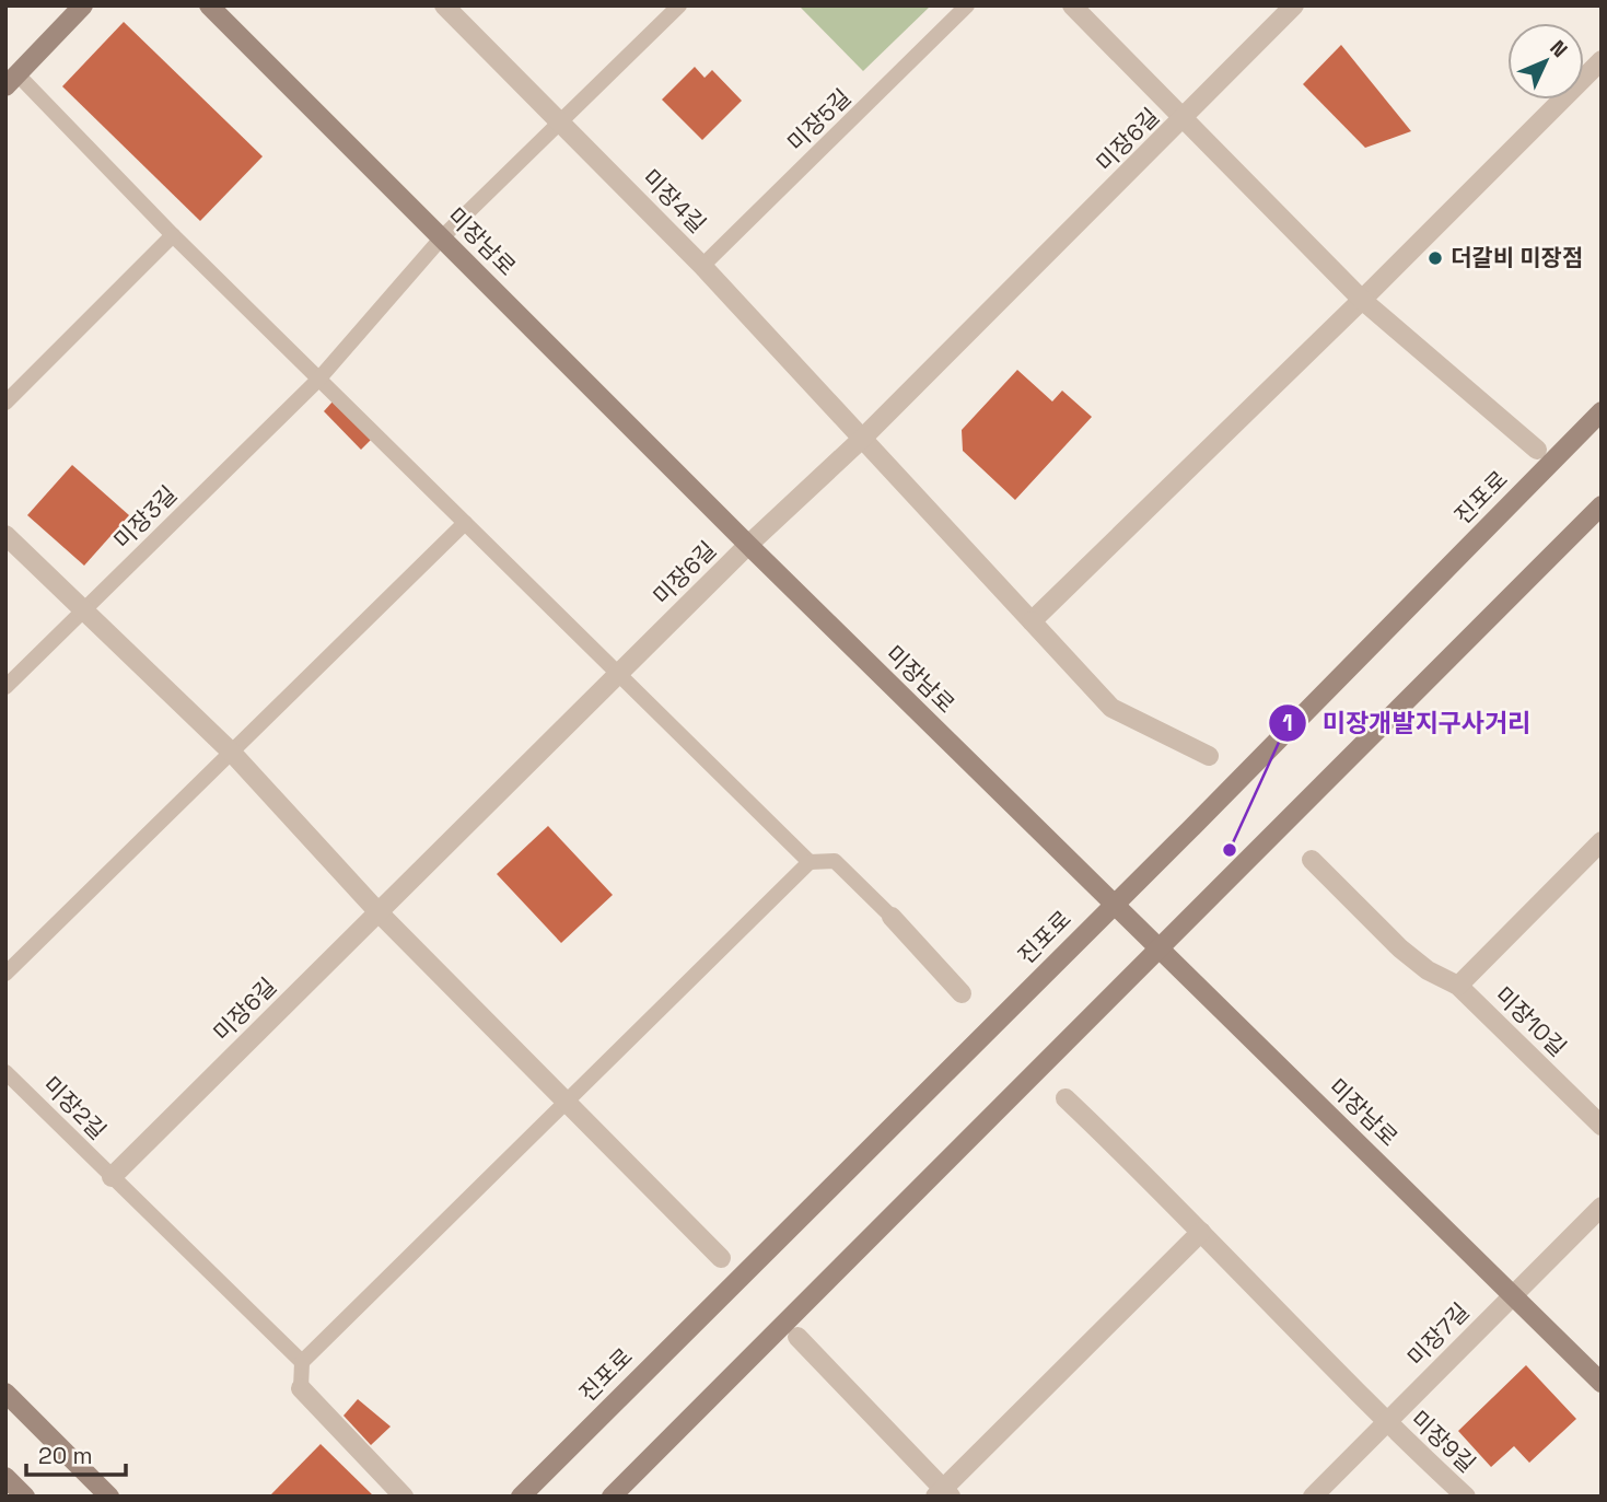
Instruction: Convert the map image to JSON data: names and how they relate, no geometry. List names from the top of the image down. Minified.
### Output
{"streets":{"street":["미장6길","미장4길","미장남로","진포로","미장10길","미장7길","미장9길"],"lane":["미장5길","미장3길","미장2길"]},"crossings":[["미장5길","미장4길"],["미장6길","미장4길"],["미장6길","미장남로"],["미장6길","미장2길"],["미장4길","미장3길"],["미장남로","진포로"],["미장남로","미장3길"],["미장남로","미장7길"],["미장7길","미장9길"]],"places":["더갈비 미장점","미장개발지구사거리"],"scale_bar":"20 m","north":"top right"}
